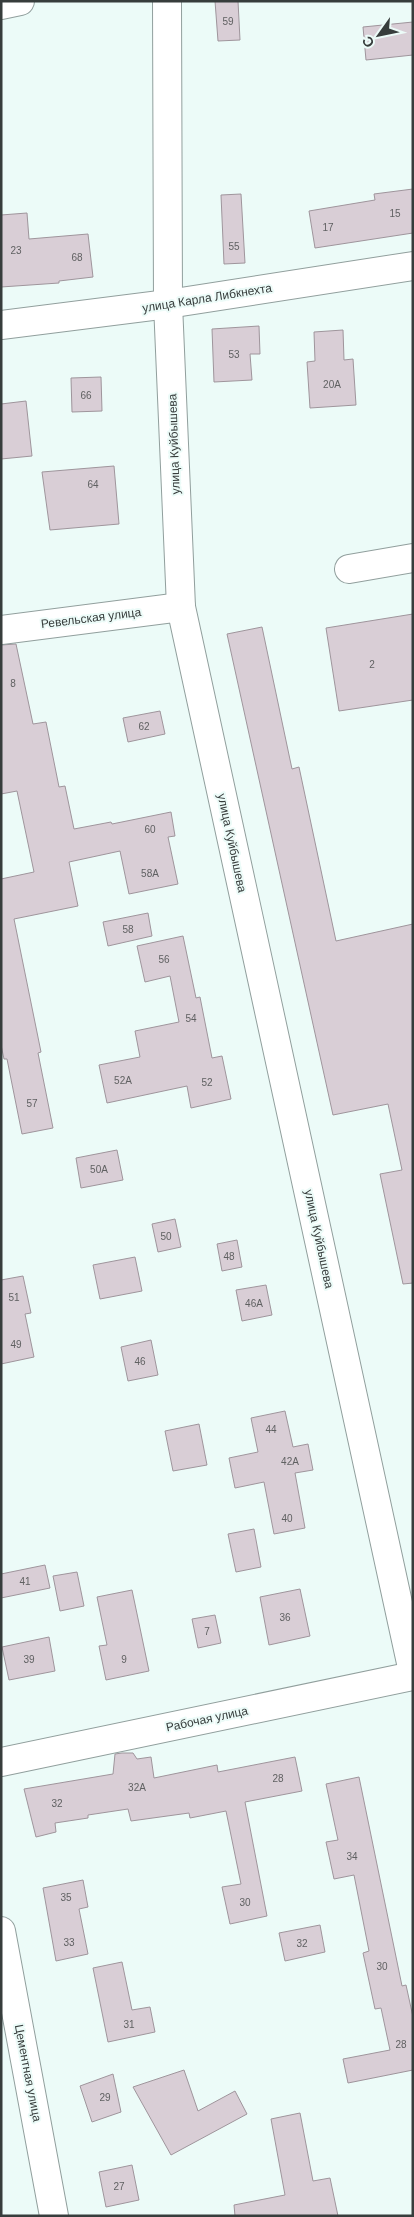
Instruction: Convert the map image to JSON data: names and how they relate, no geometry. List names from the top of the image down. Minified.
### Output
{"streets":{"street":["улица Карла Либкнехта","улица Куйбышева","Ревельская улица","Рабочая улица","Цементная улица"]},"crossings":[["улица Карла Либкнехта","улица Куйбышева"],["улица Куйбышева","Ревельская улица"]],"house_numbers":["59","15","17","55","23","68","53","20А","66","64","2","8","62","60","58А","58","56","54","52А","52","57","50А","50","48","51","46А","49","46","44","42А","40","41","36","7","39","9","28","32А","32","34","35","30","33","32","30","31","28","29","27"],"north":"bottom left"}
